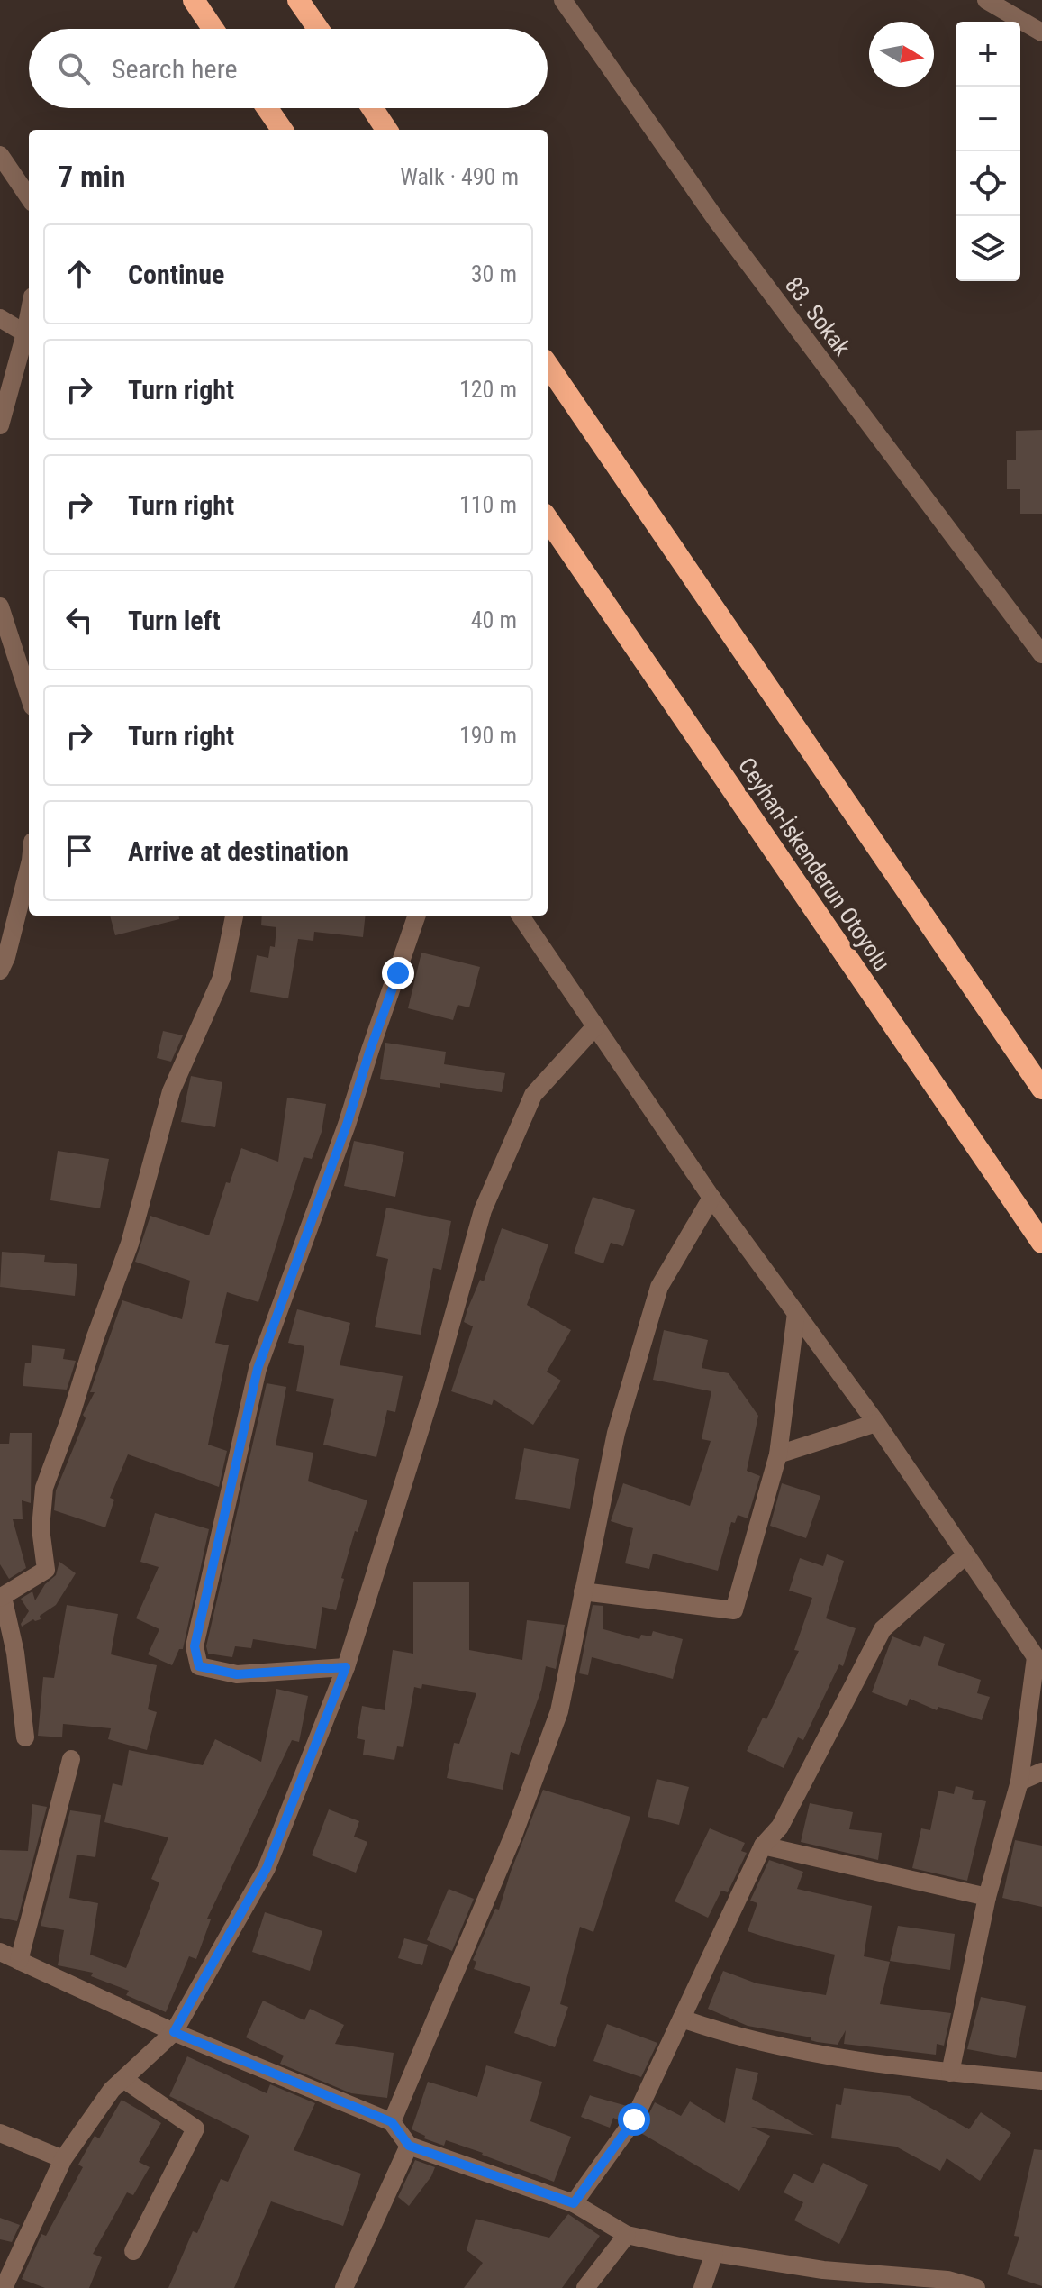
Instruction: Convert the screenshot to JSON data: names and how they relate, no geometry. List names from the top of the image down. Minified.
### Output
{"streets":{"highway":["Ceyhan-İskenderun Otoyolu"],"street":["83. Sokak"]},"north":"right","page":{"map_buttons":["+","−"],"search":"Search here","heading":["7 min","Walk · 490 m"],"list":[["Continue","30 m"],["Turn right","120 m"],["Turn right","110 m"],["Turn left","40 m"],["Turn right","190 m"],"Arrive at destination"]}}
